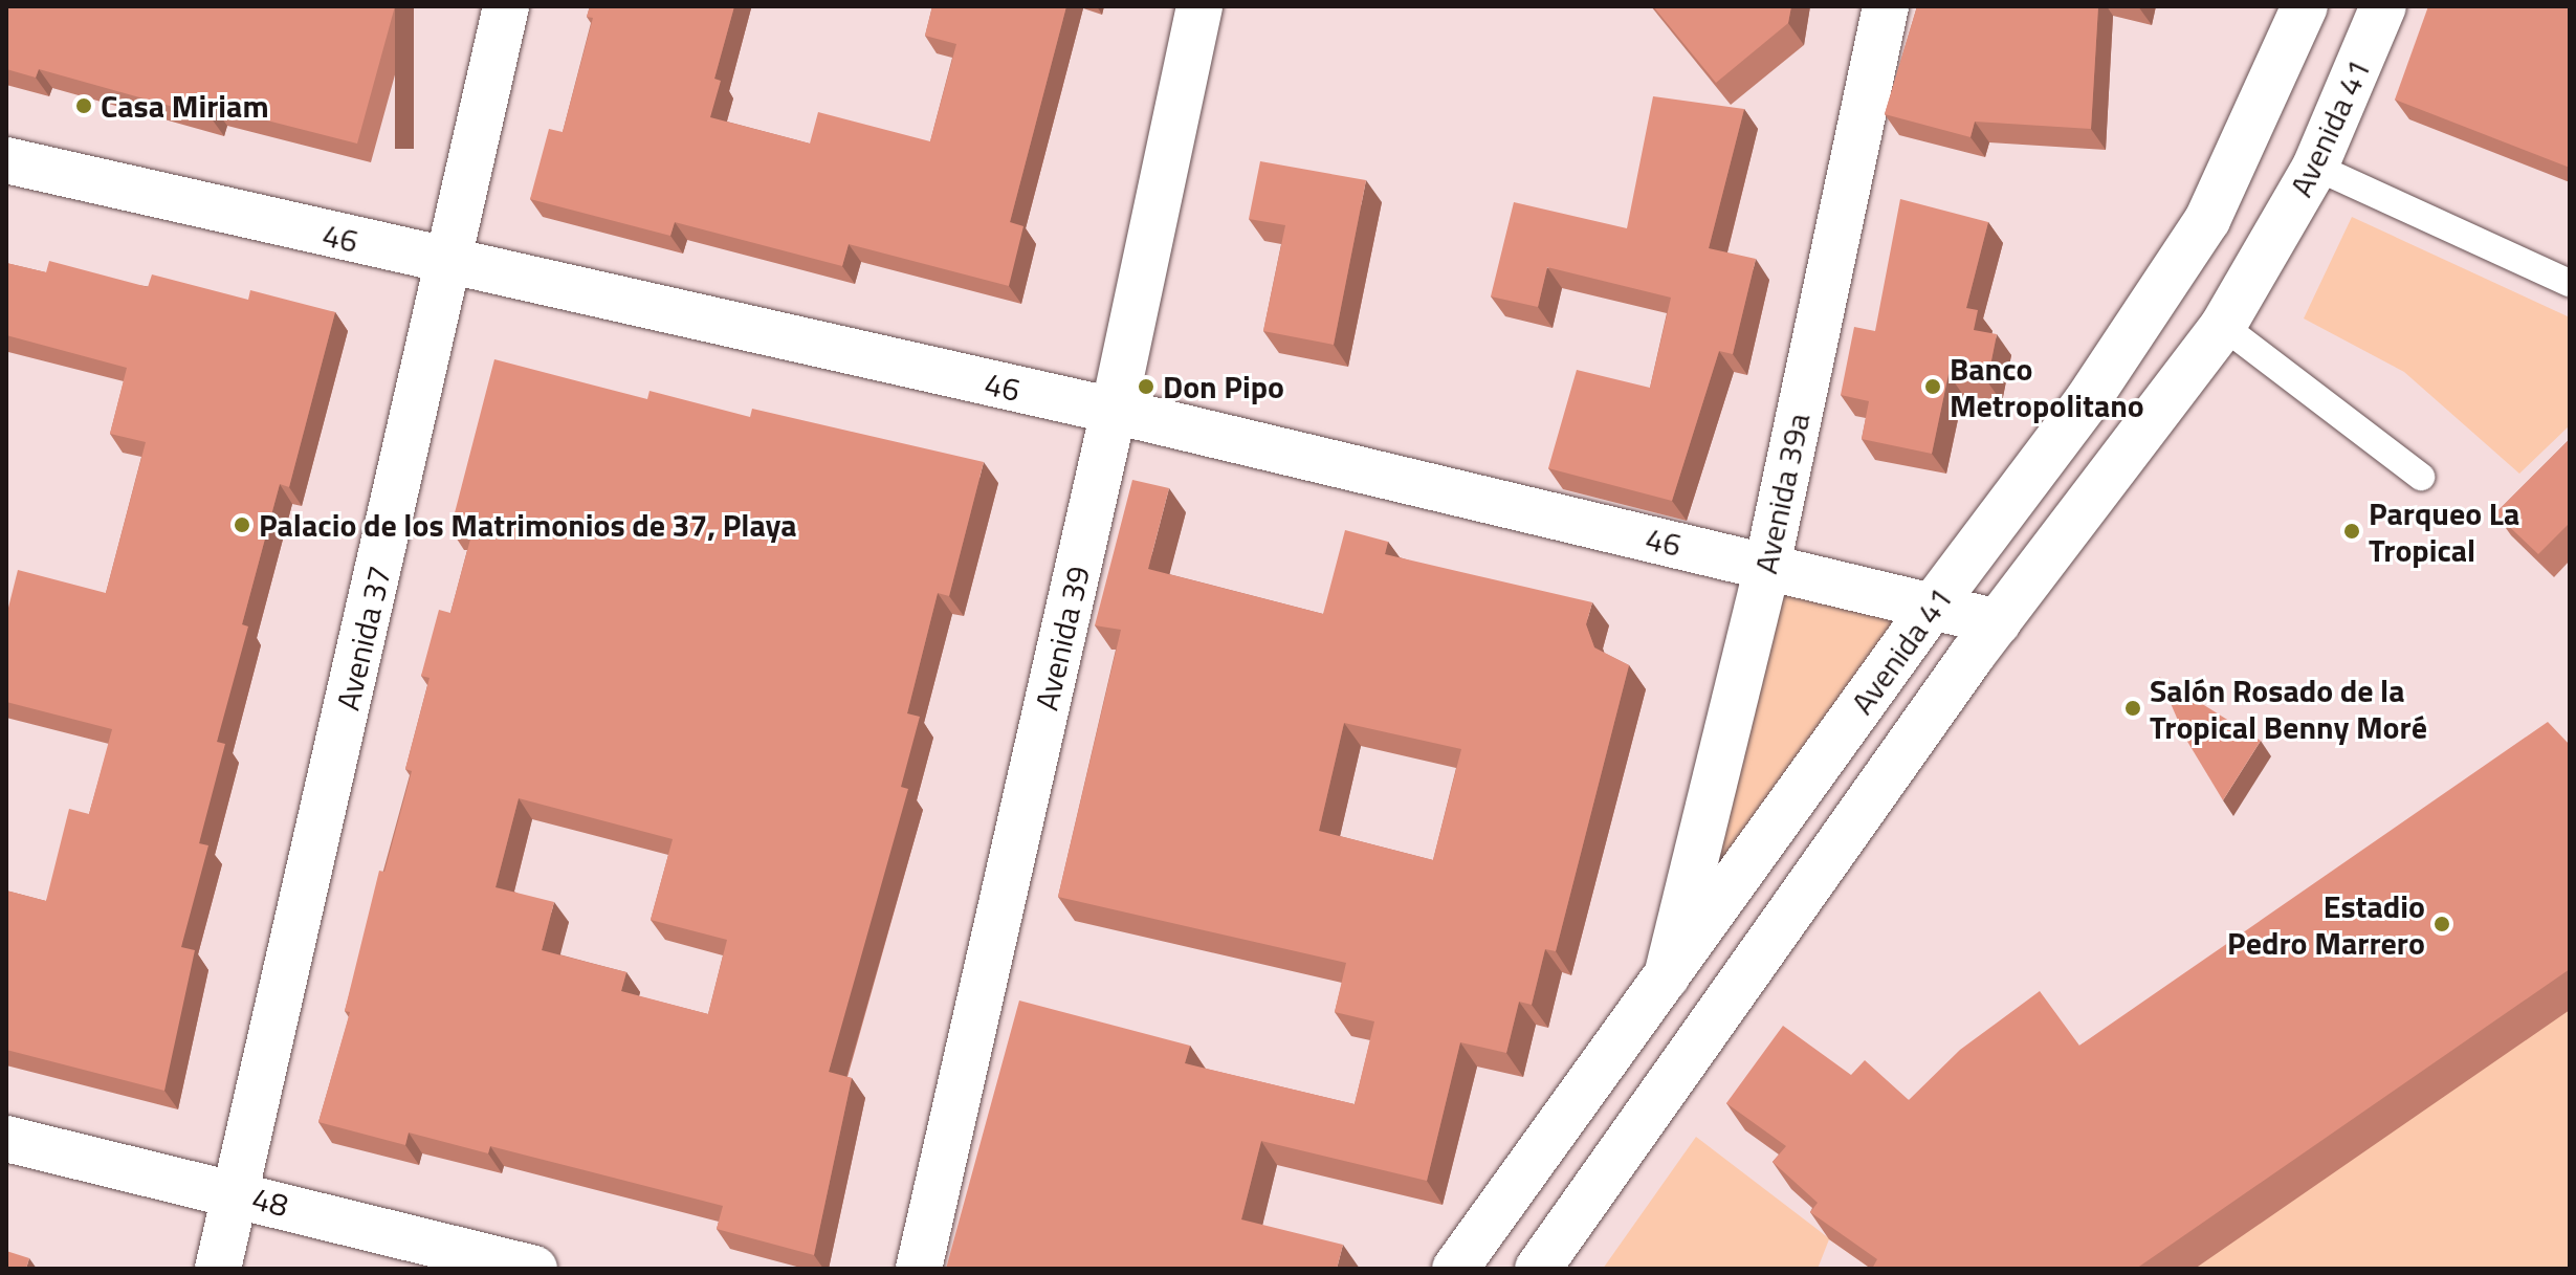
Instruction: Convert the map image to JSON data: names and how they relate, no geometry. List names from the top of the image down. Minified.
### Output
{"streets":{"street":["Avenida 41","46","Avenida 39a","Avenida 37","Avenida 39","48"]},"crossings":[["Avenida 41","46"],["Avenida 41","Avenida 39a"],["46","Avenida 39a"],["46","Avenida 37"],["46","Avenida 39"],["Avenida 37","48"]],"places":["Casa Miriam","Don Pipo","Banco Metropolitano","Palacio de los Matrimonios de 37, Playa","Parqueo La Tropical","Salón Rosado de la Tropical Benny Moré","Estadio Pedro Marrero"]}
